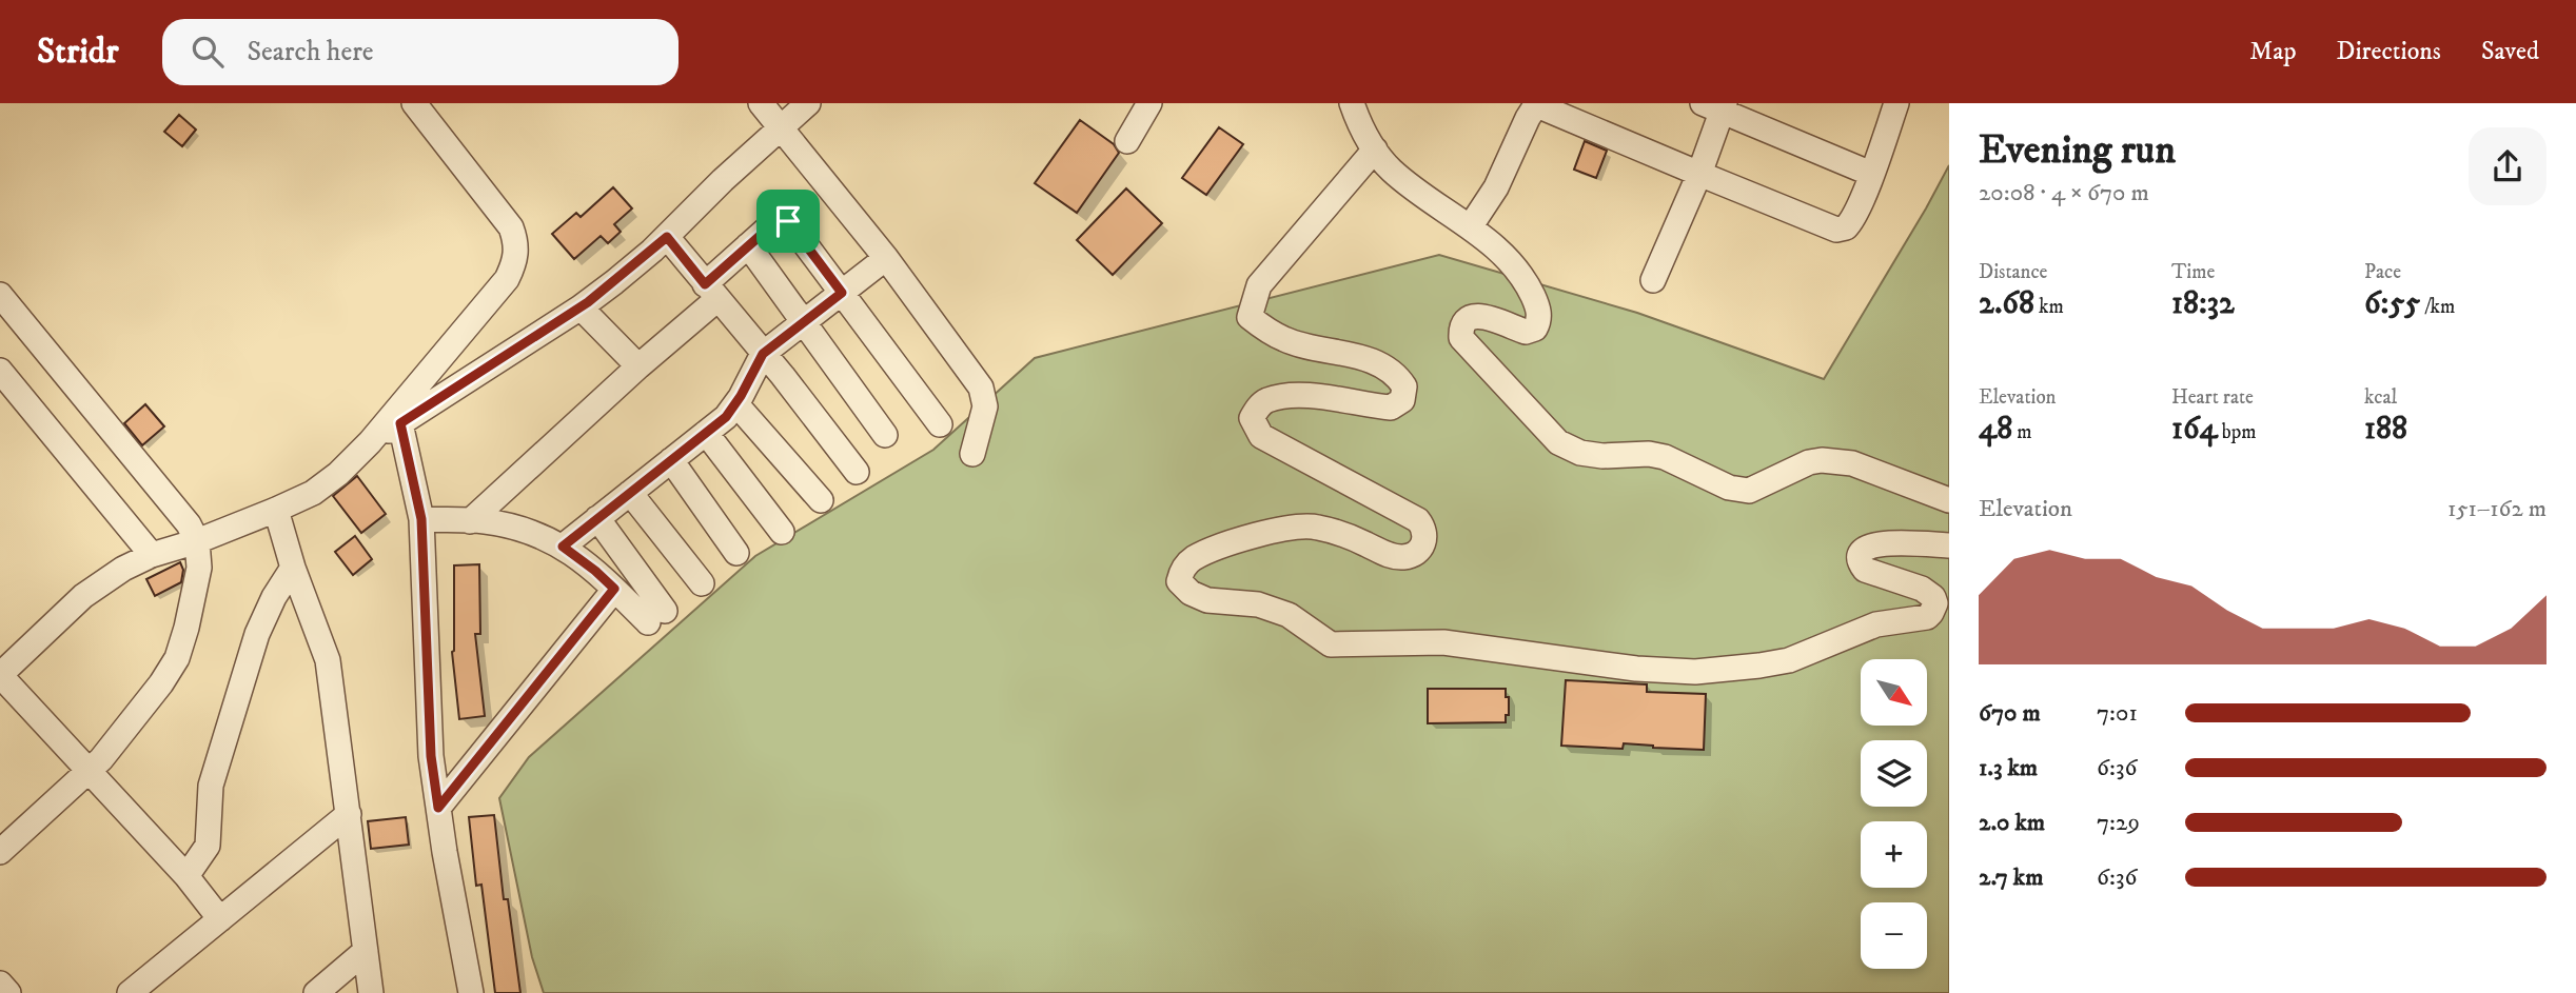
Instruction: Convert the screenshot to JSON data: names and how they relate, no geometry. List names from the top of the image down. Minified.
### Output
{"north":"bottom right","page":{"header":"Stridr","search":"Search here","nav":["Map","Directions","Saved"],"heading":["Evening run","20:08 · 4 × 670 m"],"stats":[["Distance","2.68 km"],["Time","18:32"],["Pace","6:55 /km"],["Elevation","48 m"],["Heart rate","164 bpm"],["kcal","188"]],"chart":["Elevation","151–162 m"],"map_buttons":["+","−"],"list":[{"name":"670 m","note":"7:01"},{"name":"1.3 km","note":"6:36"},{"name":"2.0 km","note":"7:29"},{"name":"2.7 km","note":"6:36"}]}}
